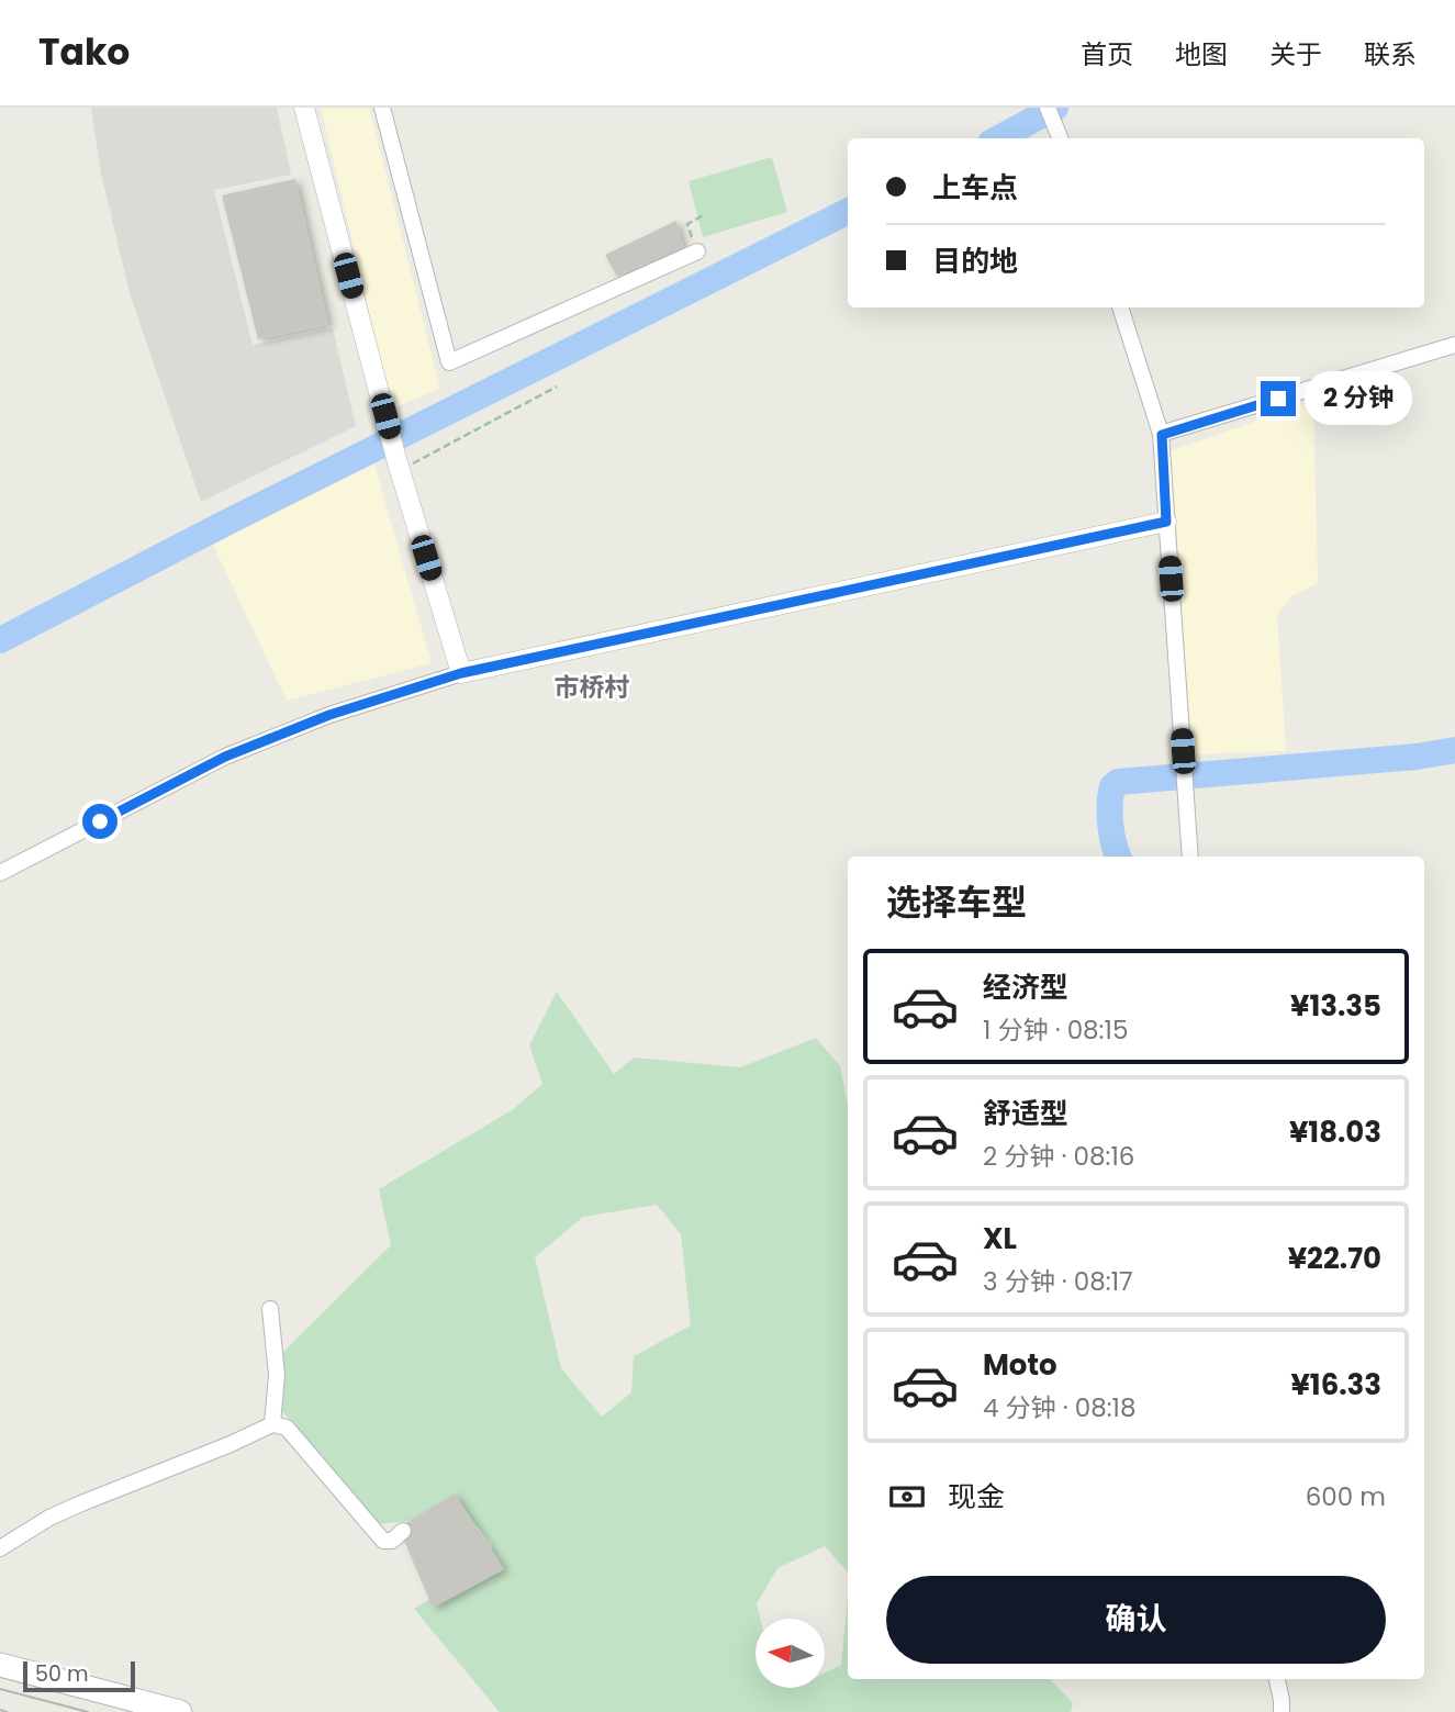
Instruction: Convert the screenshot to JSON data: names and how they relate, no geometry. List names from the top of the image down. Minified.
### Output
{"districts":["市桥村"],"scale_bar":"50 m","north":"left","page":{"header":"Tako","nav":["首页","地图","关于","联系"],"banner":["上车点","目的地"],"bubble":"2 分钟","heading":"选择车型","list":[{"name":"经济型","note":"1 分钟 · 08:15","value":"¥13.35"},{"name":"舒适型","note":"2 分钟 · 08:16","value":"¥18.03"},{"name":"XL","note":"3 分钟 · 08:17","value":"¥22.70"},{"name":"Moto","note":"4 分钟 · 08:18","value":"¥16.33"}],"pay":["现金","600 m"],"buttons":"确认","scale":"50 m"}}
